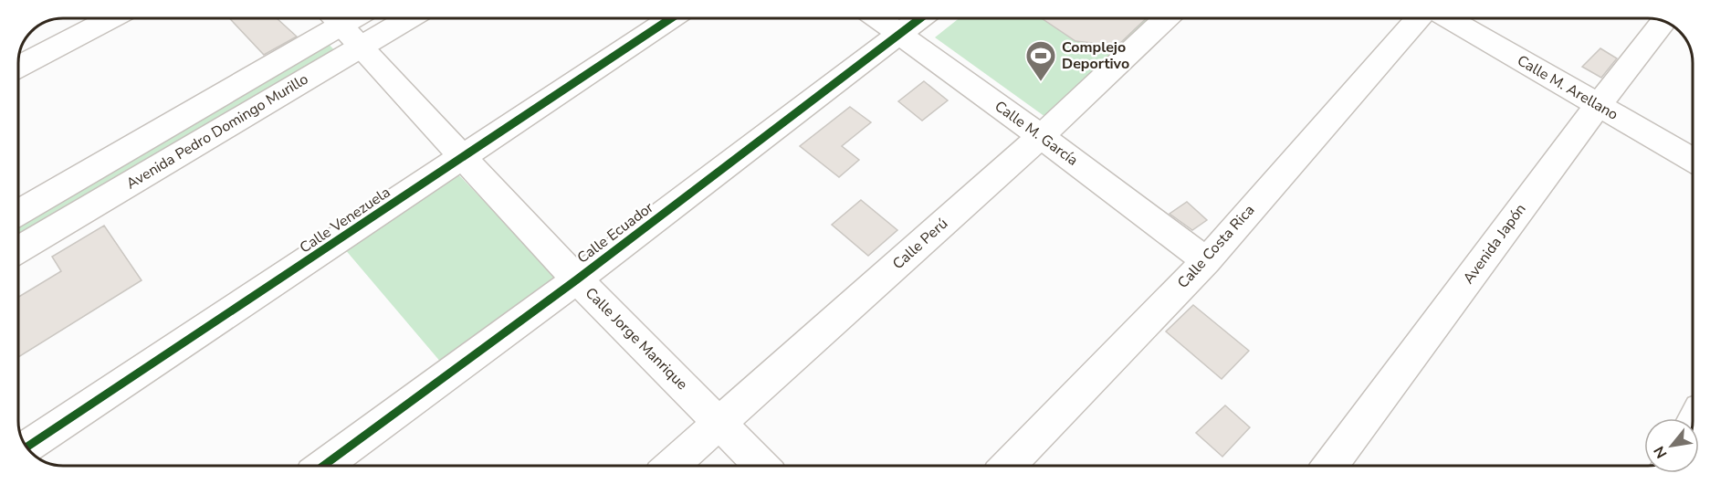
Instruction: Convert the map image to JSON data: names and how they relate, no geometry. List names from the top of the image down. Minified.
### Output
{"streets":{"street":["Calle M. Arellano","Avenida Pedro Domingo Murillo","Calle M. García","Calle Venezuela","Calle Ecuador","Calle Perú","Avenida Japón","Calle Costa Rica","Calle Jorge Manrique"]},"crossings":[["Calle M. Arellano","Avenida Japón"],["Avenida Pedro Domingo Murillo","Calle Jorge Manrique"],["Calle M. García","Calle Ecuador"],["Calle M. García","Calle Perú"],["Calle M. García","Calle Costa Rica"],["Calle Venezuela","Calle Jorge Manrique"],["Calle Ecuador","Calle Jorge Manrique"],["Calle Perú","Calle Jorge Manrique"]],"places":{"sports":["Complejo Deportivo"]},"north":"bottom left"}
